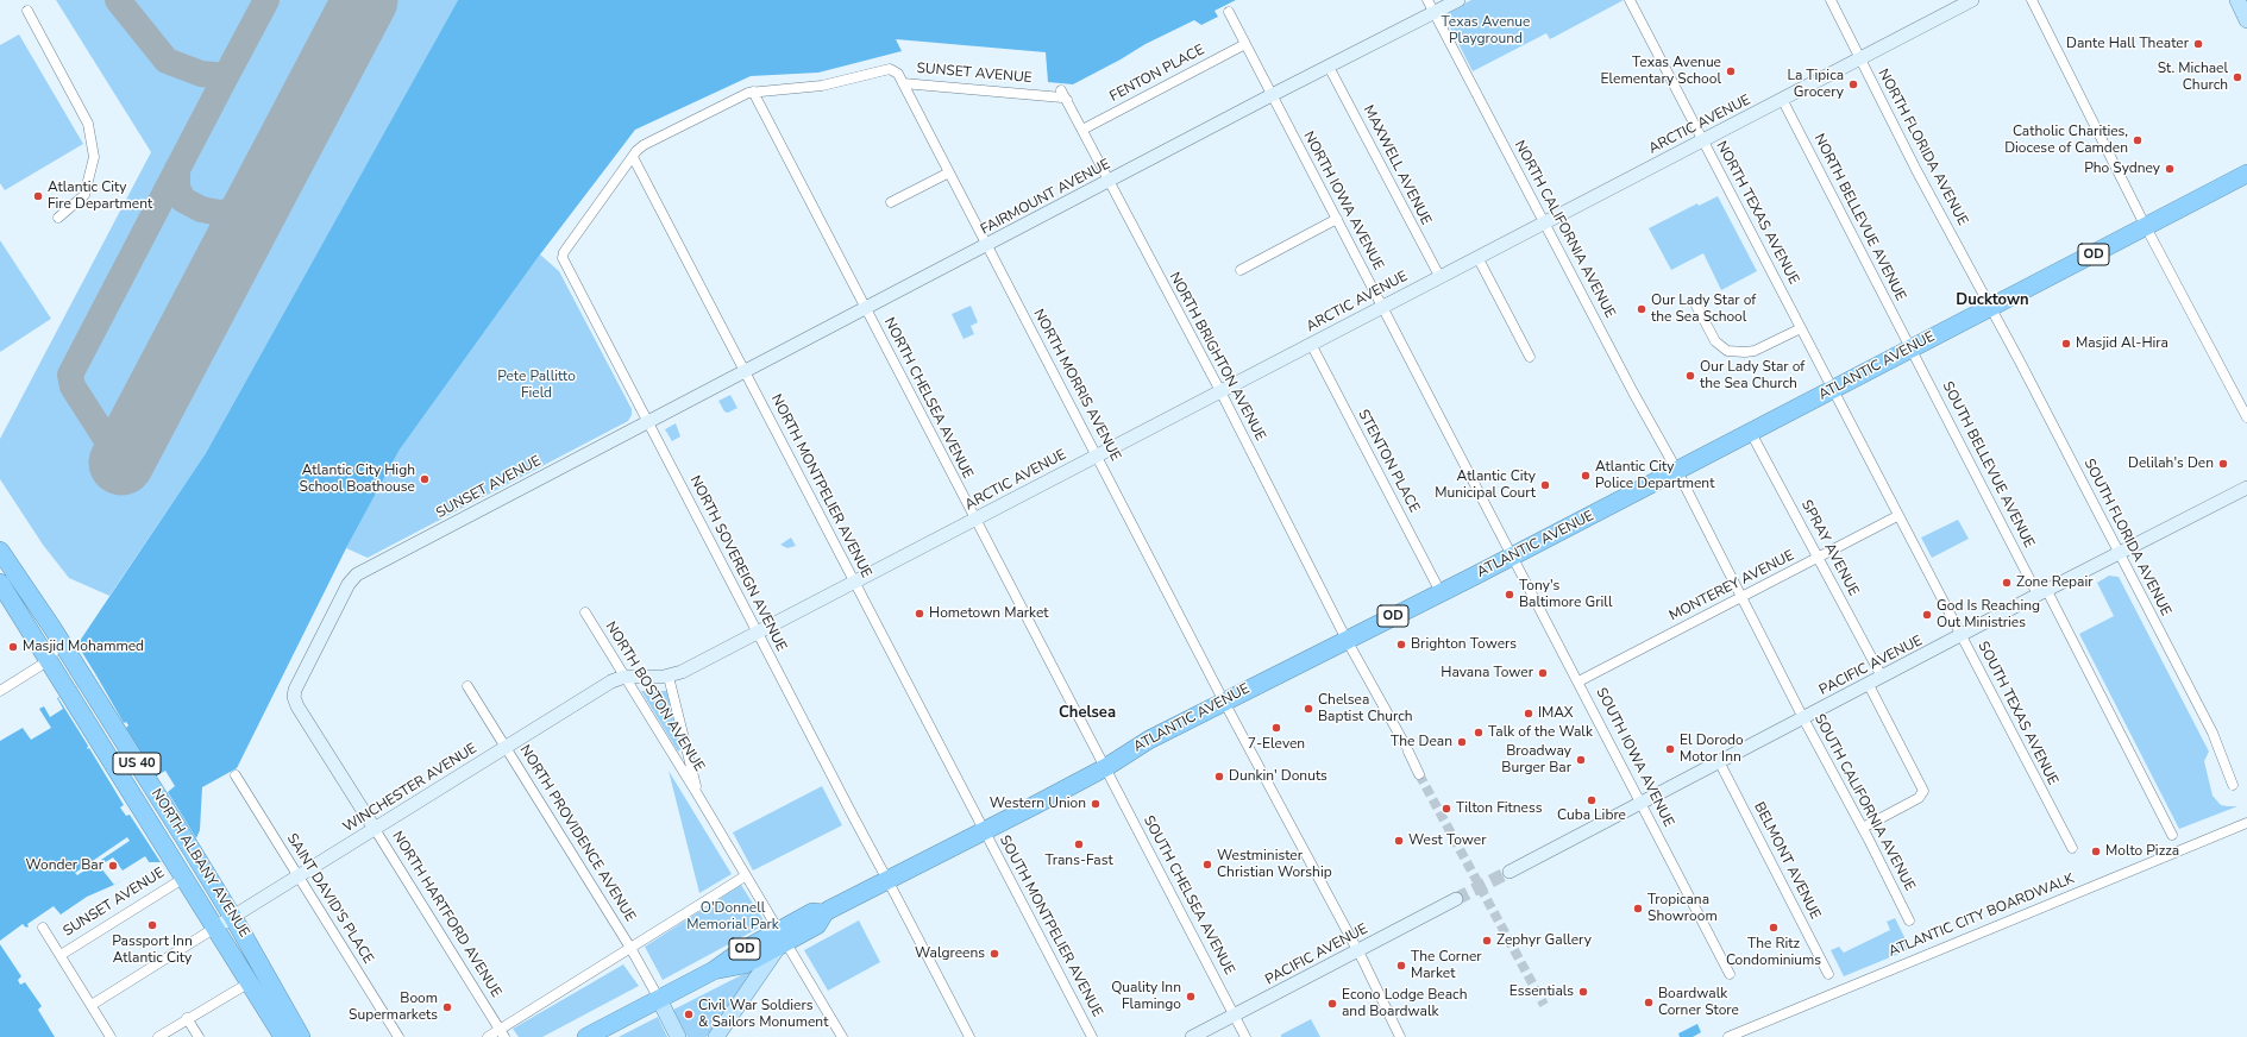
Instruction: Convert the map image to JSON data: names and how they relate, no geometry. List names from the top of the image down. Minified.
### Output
{"streets":{"highway":["OD","ATLANTIC AVENUE","US 40","NORTH ALBANY AVENUE"],"street":["SUNSET AVENUE","FENTON PLACE","ARCTIC AVENUE","NORTH FLORIDA AVENUE","MAXWELL AVENUE","FAIRMOUNT AVENUE","NORTH IOWA AVENUE","NORTH TEXAS AVENUE","NORTH BELLEVUE AVENUE","NORTH CALIFORNIA AVENUE","NORTH BRIGHTON AVENUE","NORTH MORRIS AVENUE","NORTH CHELSEA AVENUE","STENTON PLACE","SOUTH BELLEVUE AVENUE","NORTH MONTPELIER AVENUE","SOUTH FLORIDA AVENUE","SPRAY AVENUE","NORTH SOVEREIGN AVENUE","MONTEREY AVENUE","PACIFIC AVENUE","NORTH BOSTON AVENUE","SOUTH TEXAS AVENUE","SOUTH IOWA AVENUE","WINCHESTER AVENUE","SOUTH CALIFORNIA AVENUE","NORTH PROVIDENCE AVENUE","BELMONT AVENUE","SOUTH CHELSEA AVENUE","SAINT DAVID'S PLACE","NORTH HARTFORD AVENUE","ATLANTIC CITY BOARDWALK","SOUTH MONTPELIER AVENUE"]},"crossings":[["SUNSET AVENUE","FAIRMOUNT AVENUE"],["SUNSET AVENUE","NORTH BRIGHTON AVENUE"],["SUNSET AVENUE","NORTH MORRIS AVENUE"],["SUNSET AVENUE","NORTH CHELSEA AVENUE"],["SUNSET AVENUE","NORTH MONTPELIER AVENUE"],["SUNSET AVENUE","NORTH SOVEREIGN AVENUE"],["SUNSET AVENUE","NORTH ALBANY AVENUE"],["SUNSET AVENUE","NORTH HARTFORD AVENUE"],["FENTON PLACE","NORTH IOWA AVENUE"],["FENTON PLACE","NORTH BRIGHTON AVENUE"],["ARCTIC AVENUE","NORTH FLORIDA AVENUE"],["ARCTIC AVENUE","MAXWELL AVENUE"],["ARCTIC AVENUE","NORTH IOWA AVENUE"],["ARCTIC AVENUE","NORTH TEXAS AVENUE"],["ARCTIC AVENUE","NORTH BELLEVUE AVENUE"],["ARCTIC AVENUE","NORTH CALIFORNIA AVENUE"],["ARCTIC AVENUE","NORTH BRIGHTON AVENUE"],["ARCTIC AVENUE","NORTH MORRIS AVENUE"],["ARCTIC AVENUE","NORTH CHELSEA AVENUE"],["ARCTIC AVENUE","STENTON PLACE"],["ARCTIC AVENUE","NORTH MONTPELIER AVENUE"],["ARCTIC AVENUE","NORTH SOVEREIGN AVENUE"],["ARCTIC AVENUE","WINCHESTER AVENUE"],["NORTH FLORIDA AVENUE","ATLANTIC AVENUE"],["NORTH FLORIDA AVENUE","SOUTH FLORIDA AVENUE"],["MAXWELL AVENUE","FAIRMOUNT AVENUE"],["FAIRMOUNT AVENUE","NORTH IOWA AVENUE"],["FAIRMOUNT AVENUE","NORTH CALIFORNIA AVENUE"],["FAIRMOUNT AVENUE","NORTH BRIGHTON AVENUE"],["FAIRMOUNT AVENUE","NORTH MORRIS AVENUE"],["FAIRMOUNT AVENUE","NORTH CHELSEA AVENUE"],["FAIRMOUNT AVENUE","NORTH MONTPELIER AVENUE"],["FAIRMOUNT AVENUE","NORTH SOVEREIGN AVENUE"],["NORTH IOWA AVENUE","ATLANTIC AVENUE"],["NORTH IOWA AVENUE","SOUTH IOWA AVENUE"],["NORTH TEXAS AVENUE","ATLANTIC AVENUE"],["NORTH TEXAS AVENUE","SOUTH TEXAS AVENUE"],["NORTH BELLEVUE AVENUE","ATLANTIC AVENUE"],["NORTH BELLEVUE AVENUE","SOUTH BELLEVUE AVENUE"],["NORTH CALIFORNIA AVENUE","ATLANTIC AVENUE"],["NORTH CALIFORNIA AVENUE","SOUTH CALIFORNIA AVENUE"],["OD","ATLANTIC AVENUE"],["OD","NORTH BOSTON AVENUE"],["OD","NORTH PROVIDENCE AVENUE"],["NORTH BRIGHTON AVENUE","ATLANTIC AVENUE"],["ATLANTIC AVENUE","NORTH MORRIS AVENUE"],["ATLANTIC AVENUE","NORTH CHELSEA AVENUE"],["ATLANTIC AVENUE","STENTON PLACE"],["ATLANTIC AVENUE","SOUTH BELLEVUE AVENUE"],["ATLANTIC AVENUE","NORTH MONTPELIER AVENUE"],["ATLANTIC AVENUE","SOUTH FLORIDA AVENUE"],["ATLANTIC AVENUE","SPRAY AVENUE"],["ATLANTIC AVENUE","NORTH SOVEREIGN AVENUE"],["ATLANTIC AVENUE","NORTH BOSTON AVENUE"],["ATLANTIC AVENUE","SOUTH TEXAS AVENUE"],["ATLANTIC AVENUE","SOUTH IOWA AVENUE"],["ATLANTIC AVENUE","SOUTH CALIFORNIA AVENUE"],["ATLANTIC AVENUE","SOUTH CHELSEA AVENUE"],["ATLANTIC AVENUE","SOUTH MONTPELIER AVENUE"],["NORTH MORRIS AVENUE","PACIFIC AVENUE"],["NORTH CHELSEA AVENUE","SOUTH CHELSEA AVENUE"],["SOUTH BELLEVUE AVENUE","PACIFIC AVENUE"],["NORTH MONTPELIER AVENUE","SOUTH MONTPELIER AVENUE"],["SOUTH FLORIDA AVENUE","PACIFIC AVENUE"],["SPRAY AVENUE","MONTEREY AVENUE"],["SPRAY AVENUE","PACIFIC AVENUE"],["NORTH SOVEREIGN AVENUE","WINCHESTER AVENUE"],["MONTEREY AVENUE","SOUTH TEXAS AVENUE"],["MONTEREY AVENUE","SOUTH IOWA AVENUE"],["MONTEREY AVENUE","SOUTH CALIFORNIA AVENUE"],["PACIFIC AVENUE","SOUTH TEXAS AVENUE"],["PACIFIC AVENUE","SOUTH IOWA AVENUE"],["PACIFIC AVENUE","SOUTH CALIFORNIA AVENUE"],["PACIFIC AVENUE","BELMONT AVENUE"],["PACIFIC AVENUE","SOUTH CHELSEA AVENUE"],["NORTH BOSTON AVENUE","WINCHESTER AVENUE"],["WINCHESTER AVENUE","NORTH PROVIDENCE AVENUE"],["WINCHESTER AVENUE","NORTH ALBANY AVENUE"],["WINCHESTER AVENUE","SAINT DAVID'S PLACE"],["WINCHESTER AVENUE","NORTH HARTFORD AVENUE"]],"districts":["Ducktown","Chelsea"],"parks":["Texas Avenue Playground","Pete Pallitto Field","O'Donnell Memorial Park"],"places":["Dante Hall Theater","Texas Avenue Elementary School","St. Michael Church","La Tipica Grocery","Catholic Charities, Diocese of Camden","Pho Sydney","Atlantic City Fire Department","Our Lady Star of the Sea School","Masjid Al-Hira","Our Lady Star of the Sea Church","Delilah's Den","Atlantic City Police Department","Atlantic City High School Boathouse","Atlantic City Municipal Court","Zone Repair","Tony's Baltimore Grill","Hometown Market","God Is Reaching Out Ministries","Brighton Towers","Masjid Mohammed","Havana Tower","Chelsea Baptist Church","IMAX","7-Eleven","Talk of the Walk","The Dean","El Dorodo Motor Inn","Broadway Burger Bar","Dunkin' Donuts","Cuba Libre","Western Union","Tilton Fitness","West Tower","Trans-Fast","Molto Pizza","Westminister Christian Worship","Wonder Bar","Tropicana Showroom","Passport Inn Atlantic City","The Ritz Condominiums","Zephyr Gallery","Walgreens","The Corner Market","Essentials","Quality Inn Flamingo","Boardwalk Corner Store","Econo Lodge Beach and Boardwalk","Boom Supermarkets","Civil War Soldiers & Sailors Monument"]}
